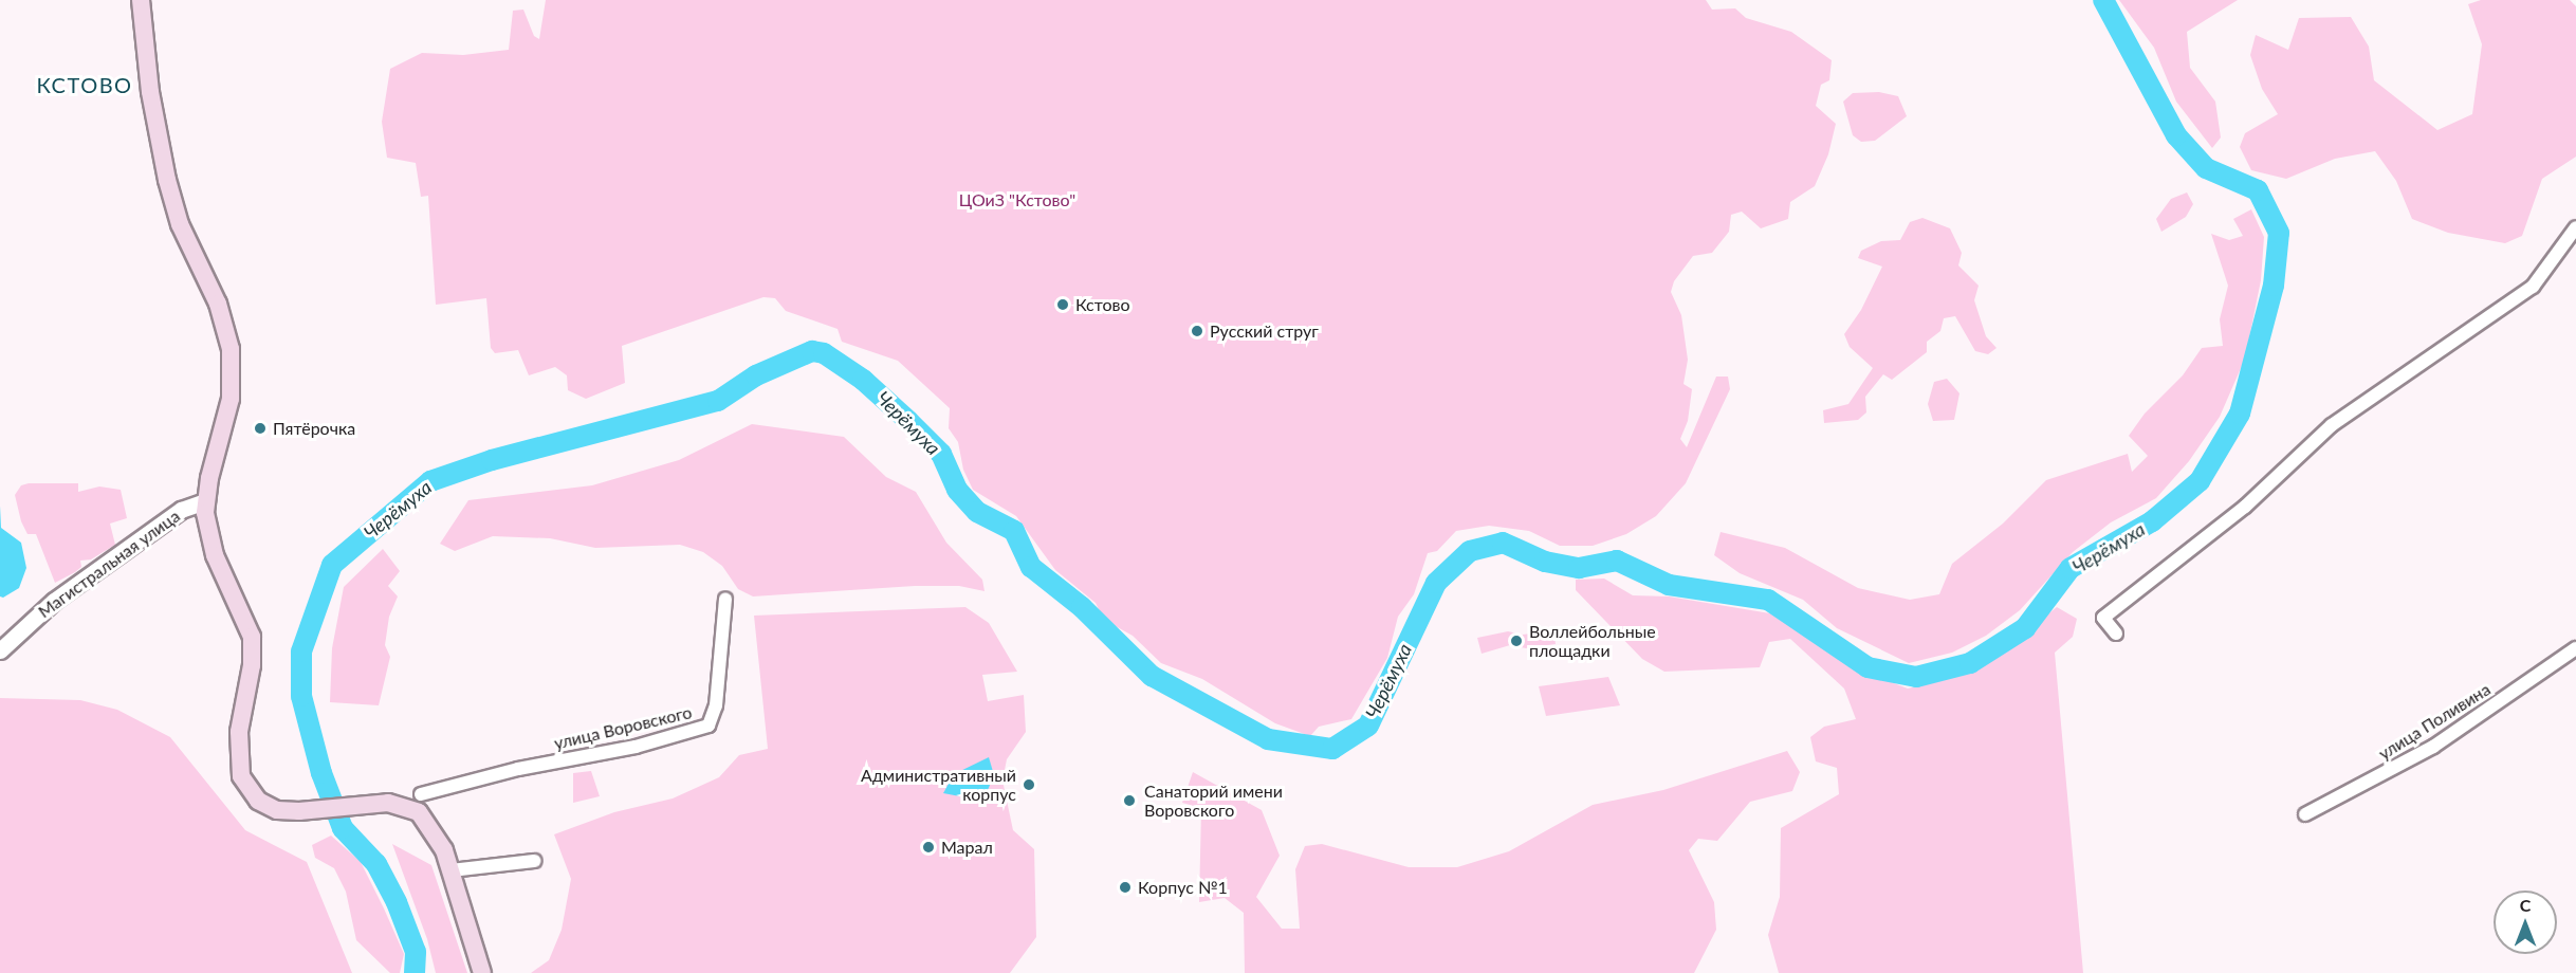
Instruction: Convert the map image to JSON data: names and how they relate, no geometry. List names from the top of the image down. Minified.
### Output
{"streets":{"street":["Магистральная улица","улица Поливина","улица Воровского"]},"districts":["КСТОВО"],"water":["Черёмуха"],"parks":["ЦОиЗ \"Кстово\""],"places":["Кстово","Русский струг","Пятёрочка","Воллейбольные площадки","Административный корпус","Санаторий имени Воровского","Марал","Корпус №1"],"north":"top"}
